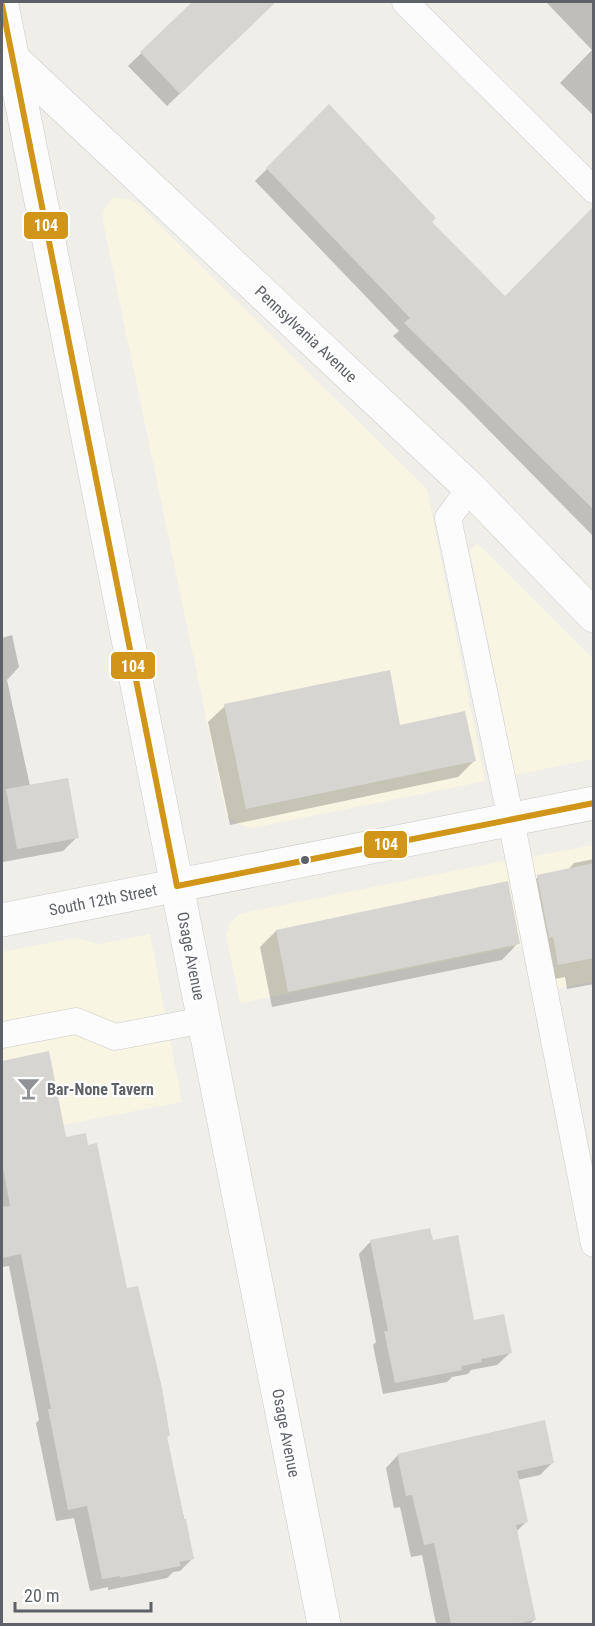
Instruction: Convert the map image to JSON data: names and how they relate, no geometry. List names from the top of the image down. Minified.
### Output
{"streets":{"street":["Pennsylvania Avenue","South 12th Street","Osage Avenue"]},"crossings":[["Pennsylvania Avenue","Osage Avenue"],["South 12th Street","Osage Avenue"]],"places":{"bar":["Bar-None Tavern"]},"lines":["transit line 104"],"scale_bar":"20 m"}
